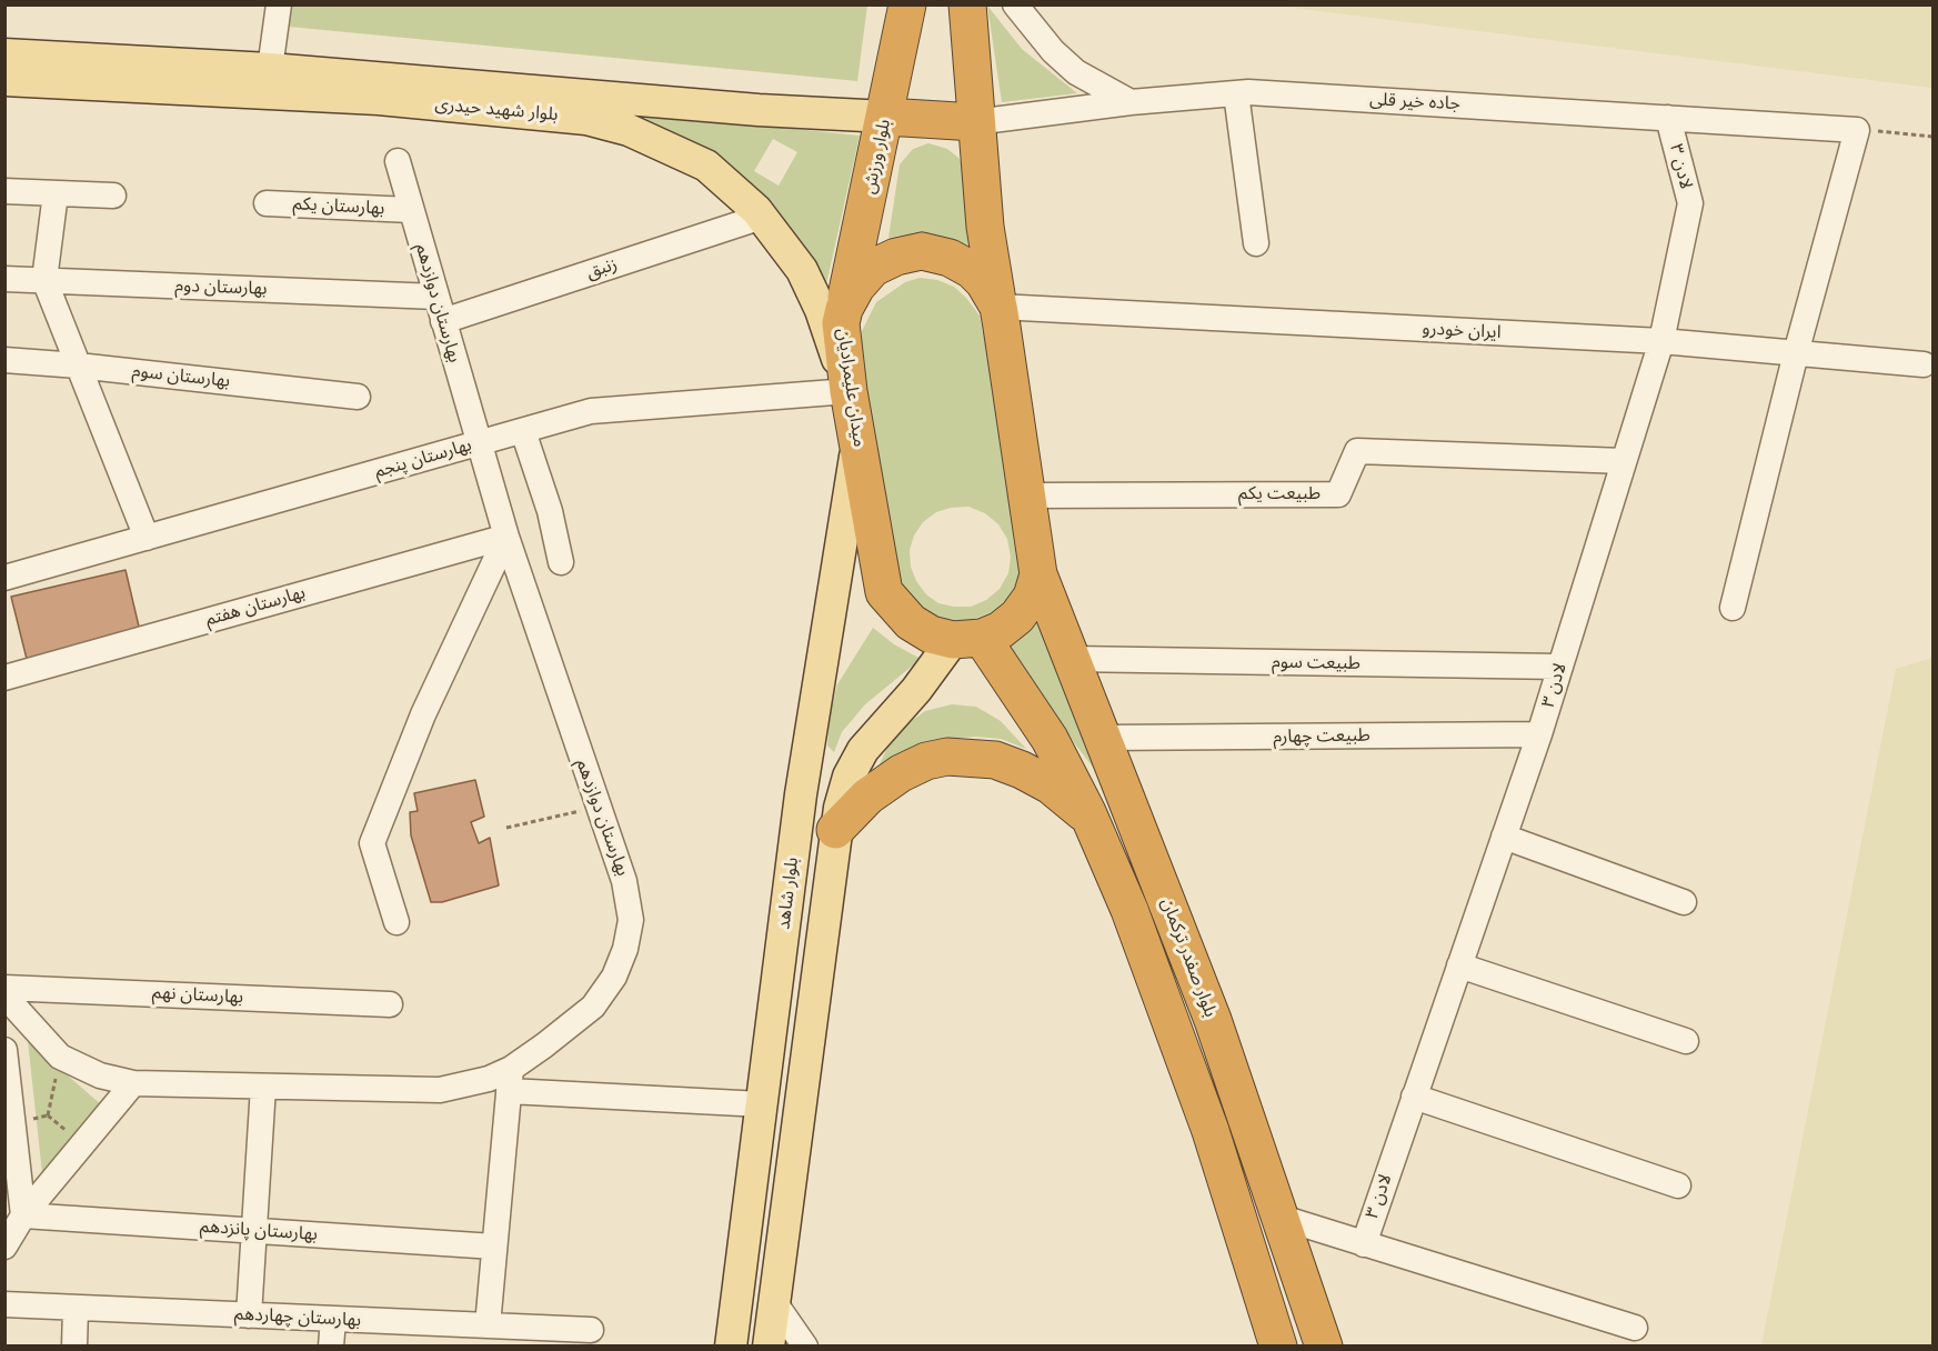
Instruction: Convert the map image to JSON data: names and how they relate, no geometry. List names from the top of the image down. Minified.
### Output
{"streets":{"highway":["بلوار ورزش","میدان علیمرادیان","بلوار صفدر ترکمان"],"main road":["بلوار شهید حیدری","بلوار شاهد"],"street":["جاده خیر قلی","لادن ۳","بهارستان یکم","زنبق","بهارستان دوم","بهارستان دوازدهم","ایران خودرو","بهارستان سوم","بهارستان پنجم","طبیعت یکم","بهارستان هفتم","طبیعت سوم","طبیعت چهارم","بهارستان نهم","بهارستان پانزدهم","بهارستان چهاردهم"]},"crossings":[["جاده خیر قلی","لادن ۳"],["بلوار شهید حیدری","بلوار ورزش"],["بلوار شهید حیدری","زنبق"],["بلوار شهید حیدری","میدان علیمرادیان"],["بلوار شهید حیدری","بهارستان پنجم"],["بلوار ورزش","میدان علیمرادیان"],["لادن ۳","ایران خودرو"],["لادن ۳","طبیعت یکم"],["لادن ۳","طبیعت سوم"],["لادن ۳","طبیعت چهارم"],["بهارستان یکم","بهارستان دوازدهم"],["زنبق","بهارستان دوم"],["زنبق","بهارستان دوازدهم"],["بهارستان دوم","بهارستان دوازدهم"],["بهارستان دوازدهم","بهارستان پنجم"],["بهارستان دوازدهم","بهارستان هفتم"],["ایران خودرو","میدان علیمرادیان"],["میدان علیمرادیان","بهارستان پنجم"],["میدان علیمرادیان","طبیعت یکم"],["میدان علیمرادیان","بلوار شاهد"],["میدان علیمرادیان","بلوار صفدر ترکمان"],["طبیعت سوم","بلوار صفدر ترکمان"],["طبیعت چهارم","بلوار صفدر ترکمان"],["بلوار شاهد","بلوار صفدر ترکمان"]]}
